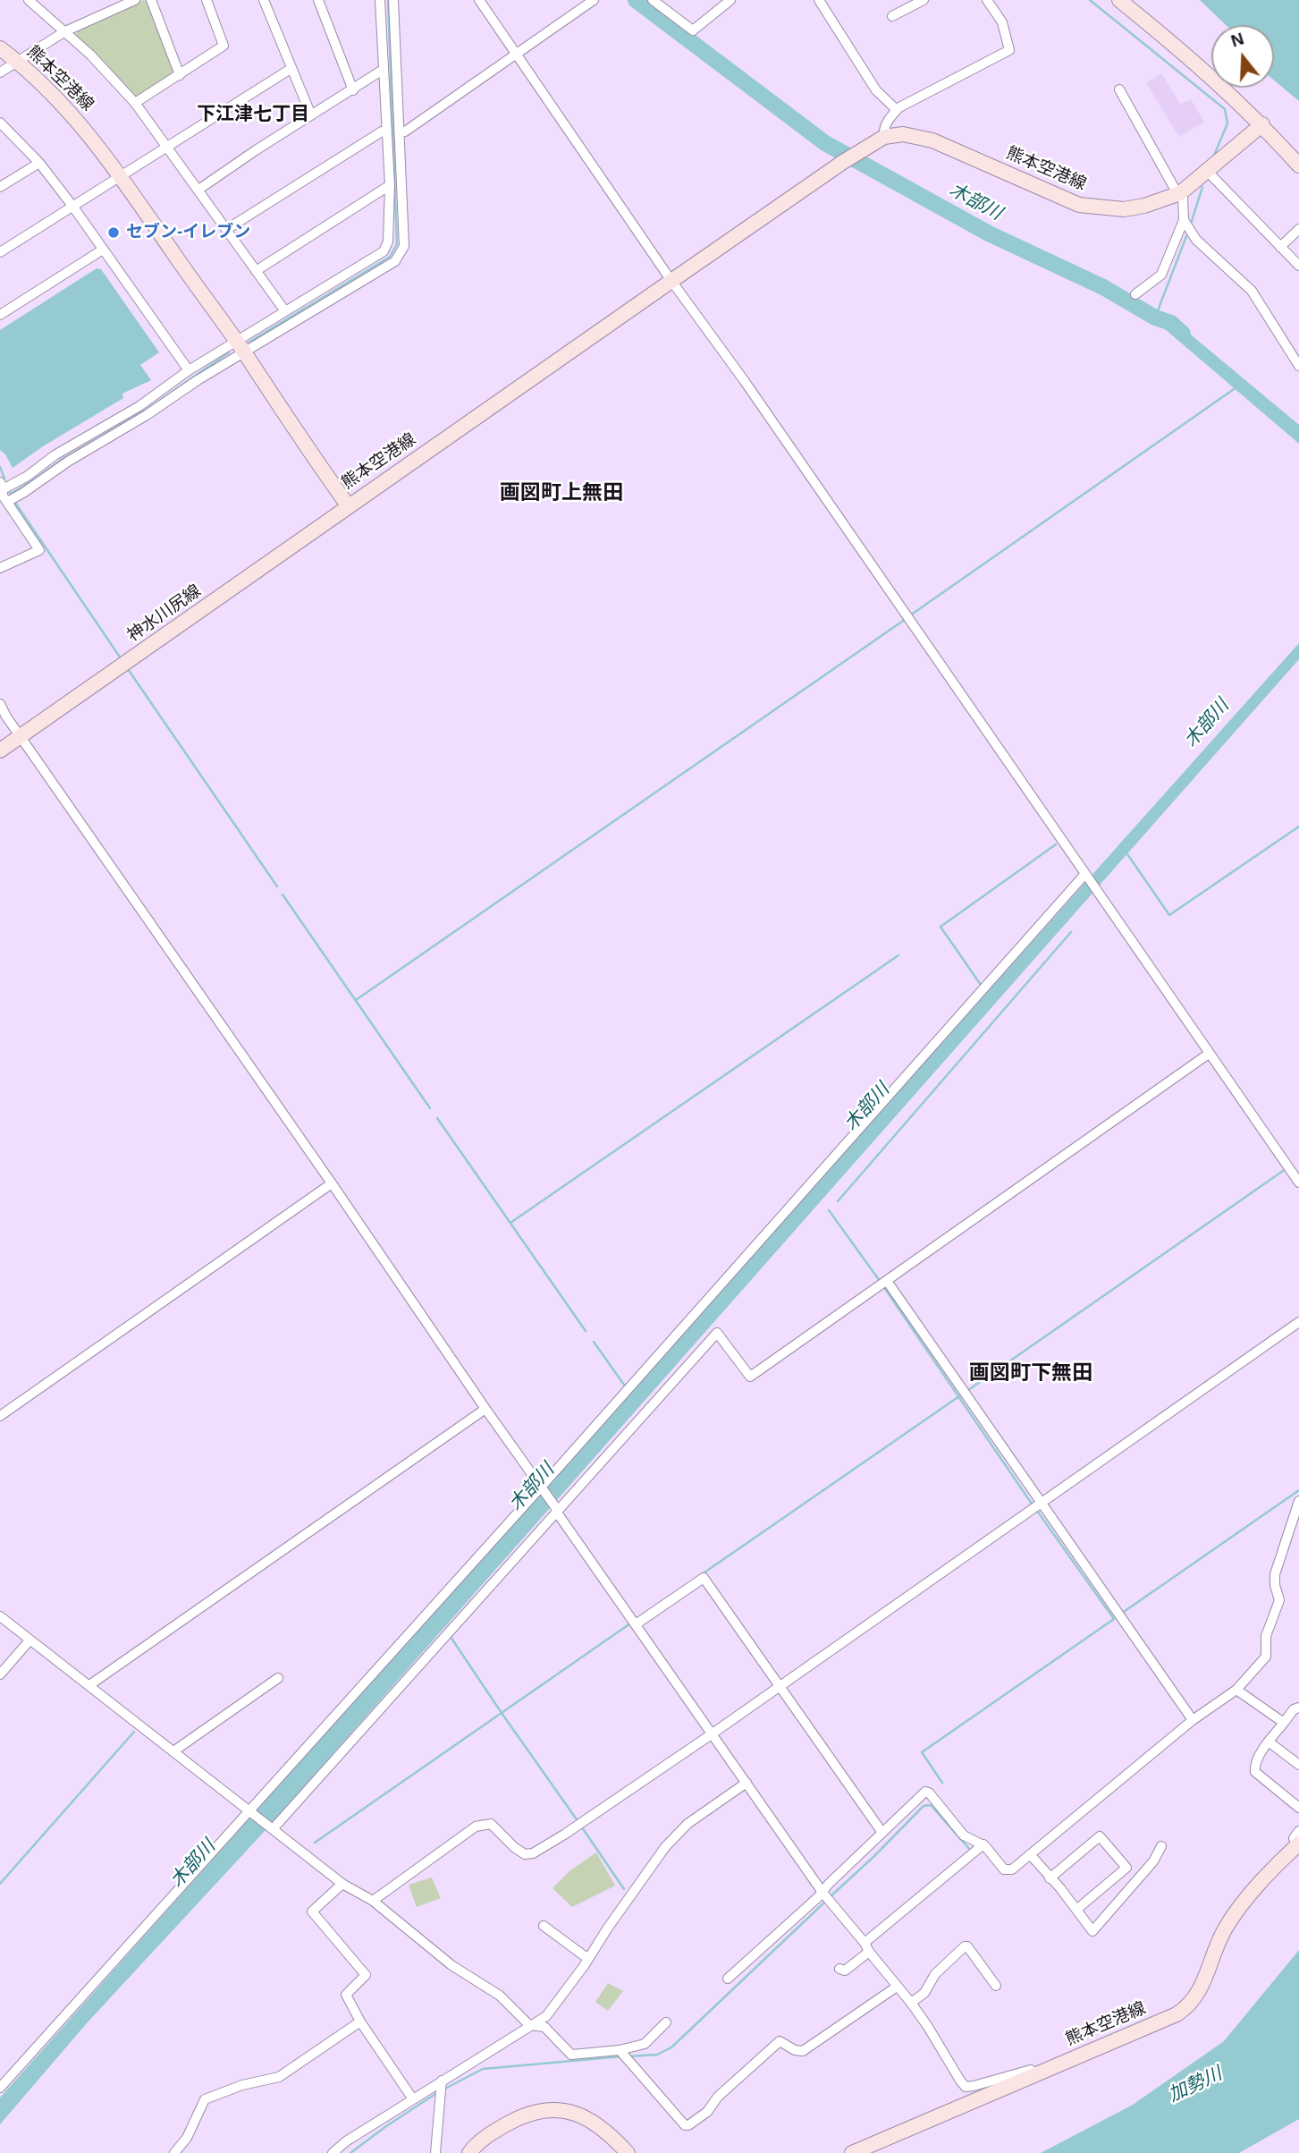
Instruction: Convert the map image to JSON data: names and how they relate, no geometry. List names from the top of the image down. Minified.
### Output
{"streets":{"main road":["熊本空港線","神水川尻線"]},"crossings":[["熊本空港線","神水川尻線"]],"districts":["下江津七丁目","画図町上無田","画図町下無田"],"water":["木部川","加勢川"],"places":["セブン-イレブン"],"north":"top"}
